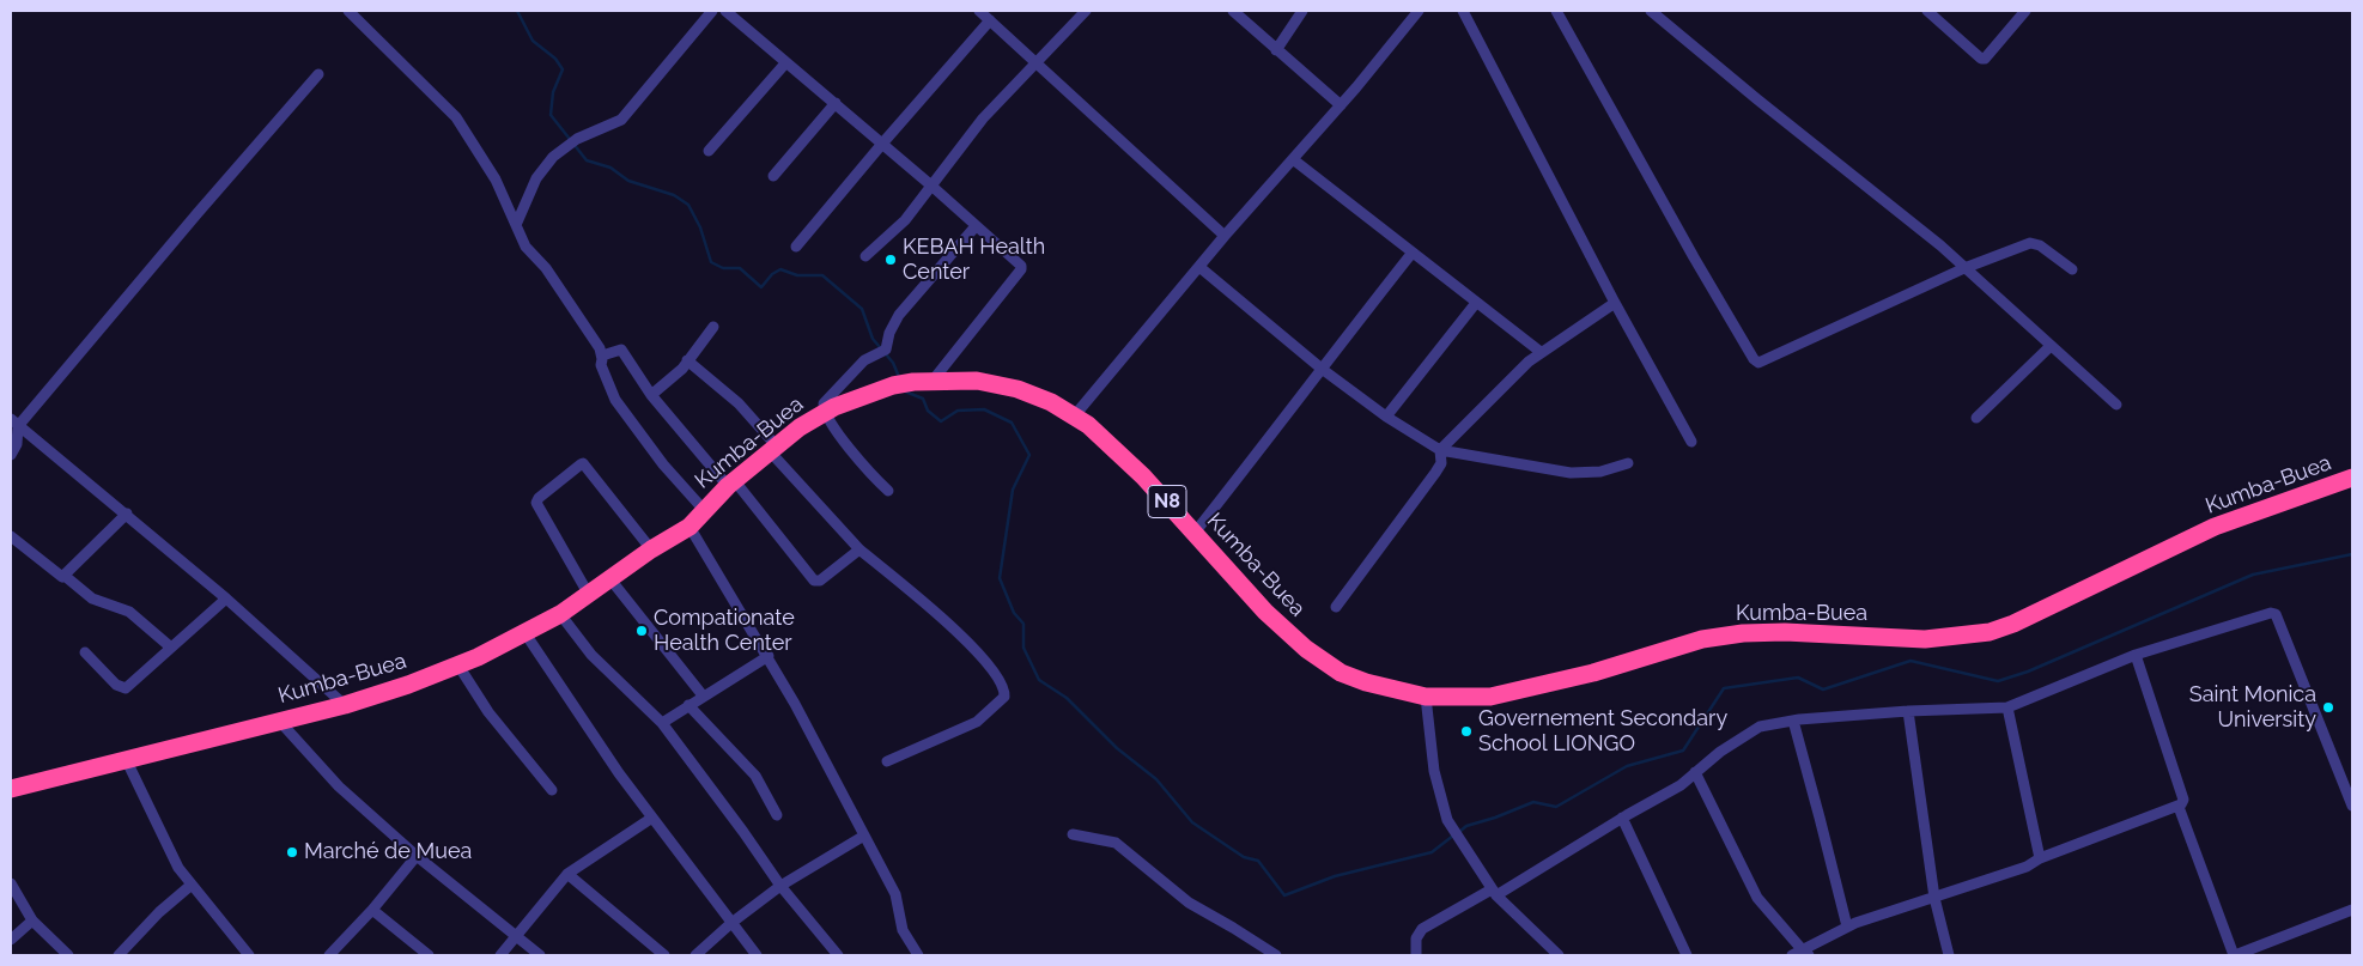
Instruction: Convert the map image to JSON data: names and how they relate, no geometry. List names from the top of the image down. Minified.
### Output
{"streets":{"highway":["Kumba-Buea","N8"]},"places":["KEBAH Health Center","Compationate Health Center","Saint Monica University","Governement Secondary School LIONGO","Marché de Muea"]}
